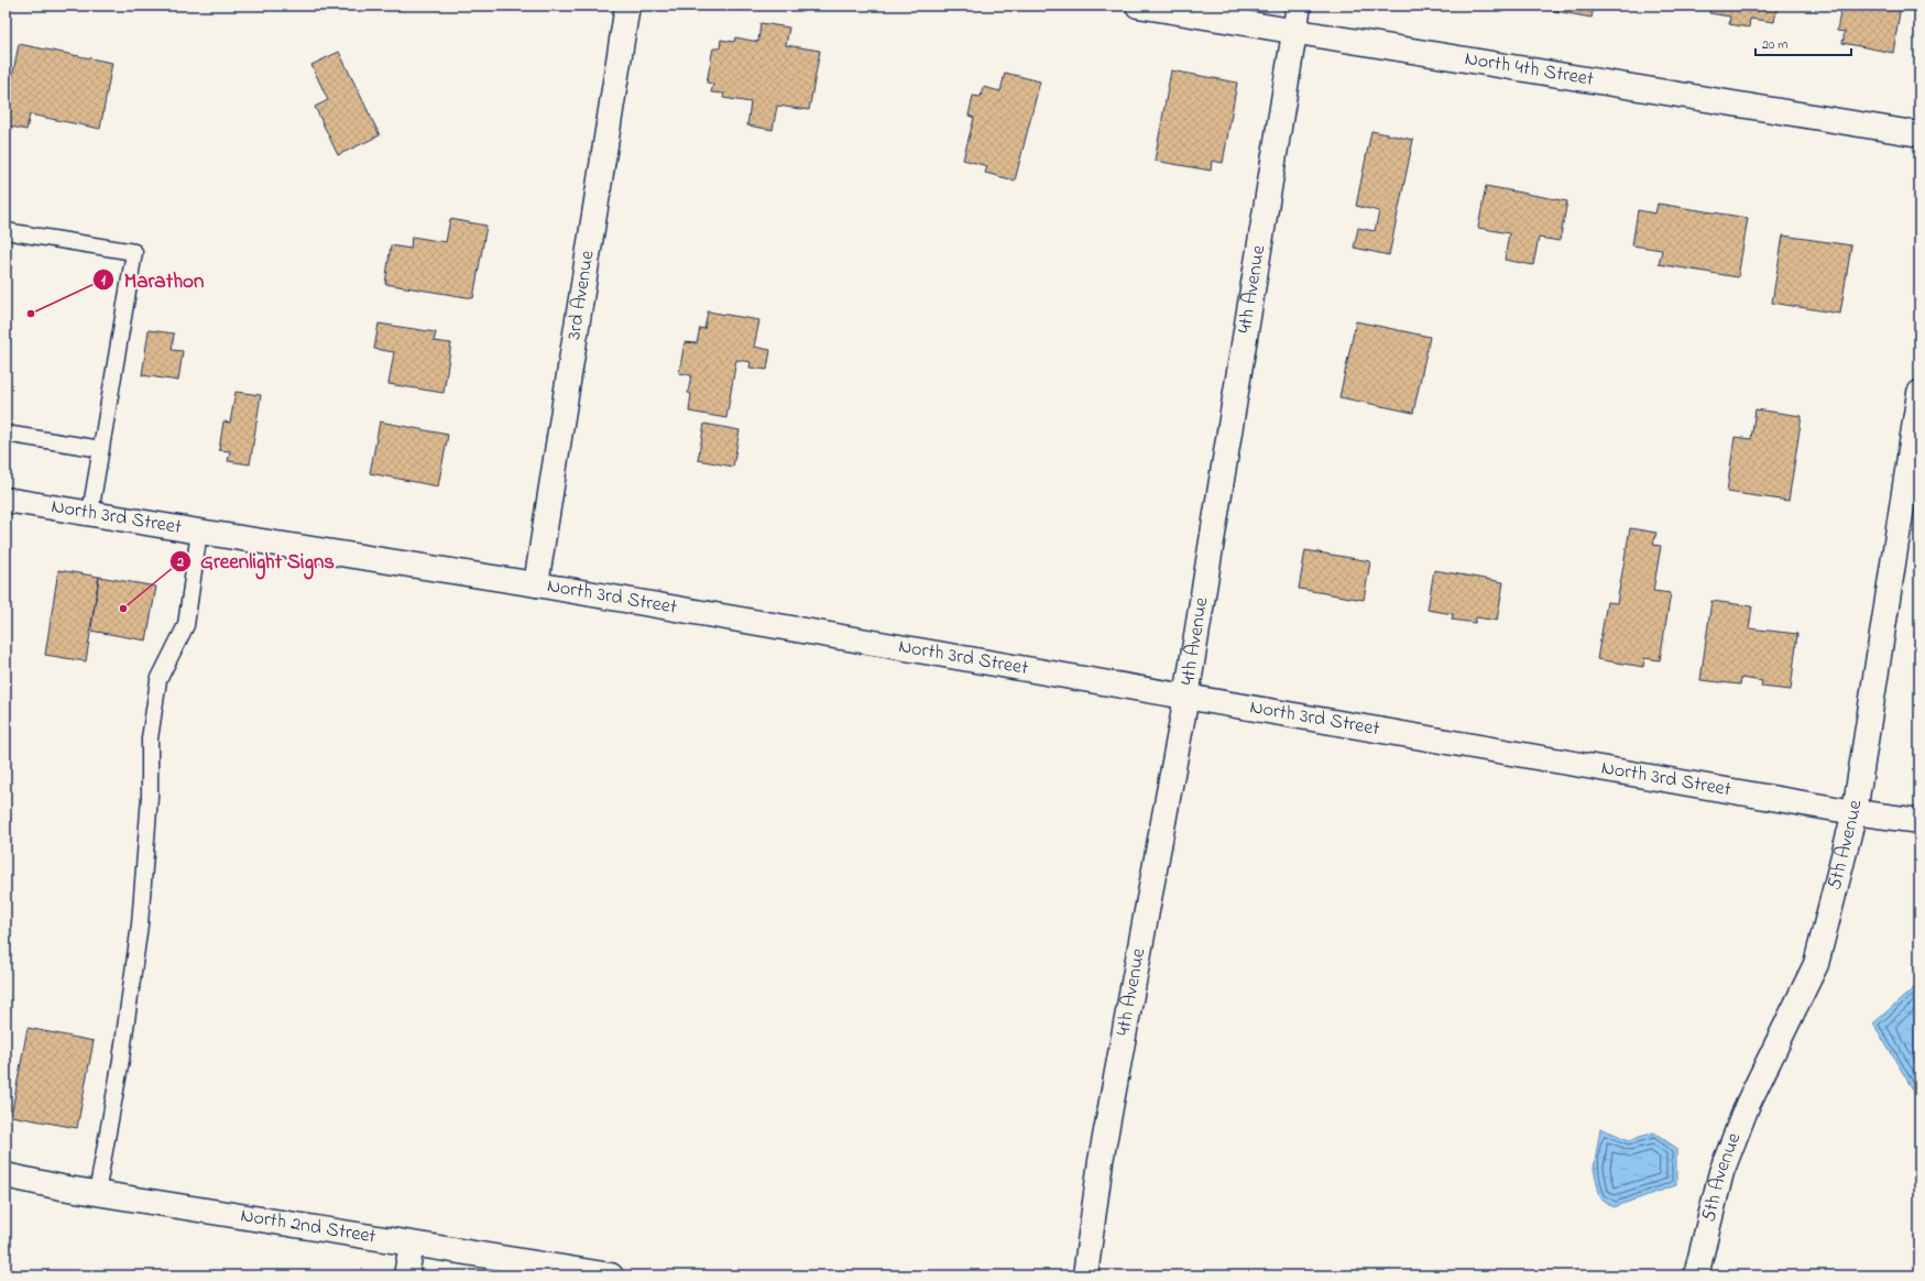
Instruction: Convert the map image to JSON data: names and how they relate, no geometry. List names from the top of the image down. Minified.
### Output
{"streets":{"street":["North 4th Street","4th Avenue","3rd Avenue","North 3rd Street","5th Avenue","North 2nd Street"]},"crossings":[["North 4th Street","4th Avenue"],["4th Avenue","North 3rd Street"],["3rd Avenue","North 3rd Street"],["North 3rd Street","5th Avenue"]],"places":["Marathon","Greenlight Signs"],"scale_bar":"20 m"}
